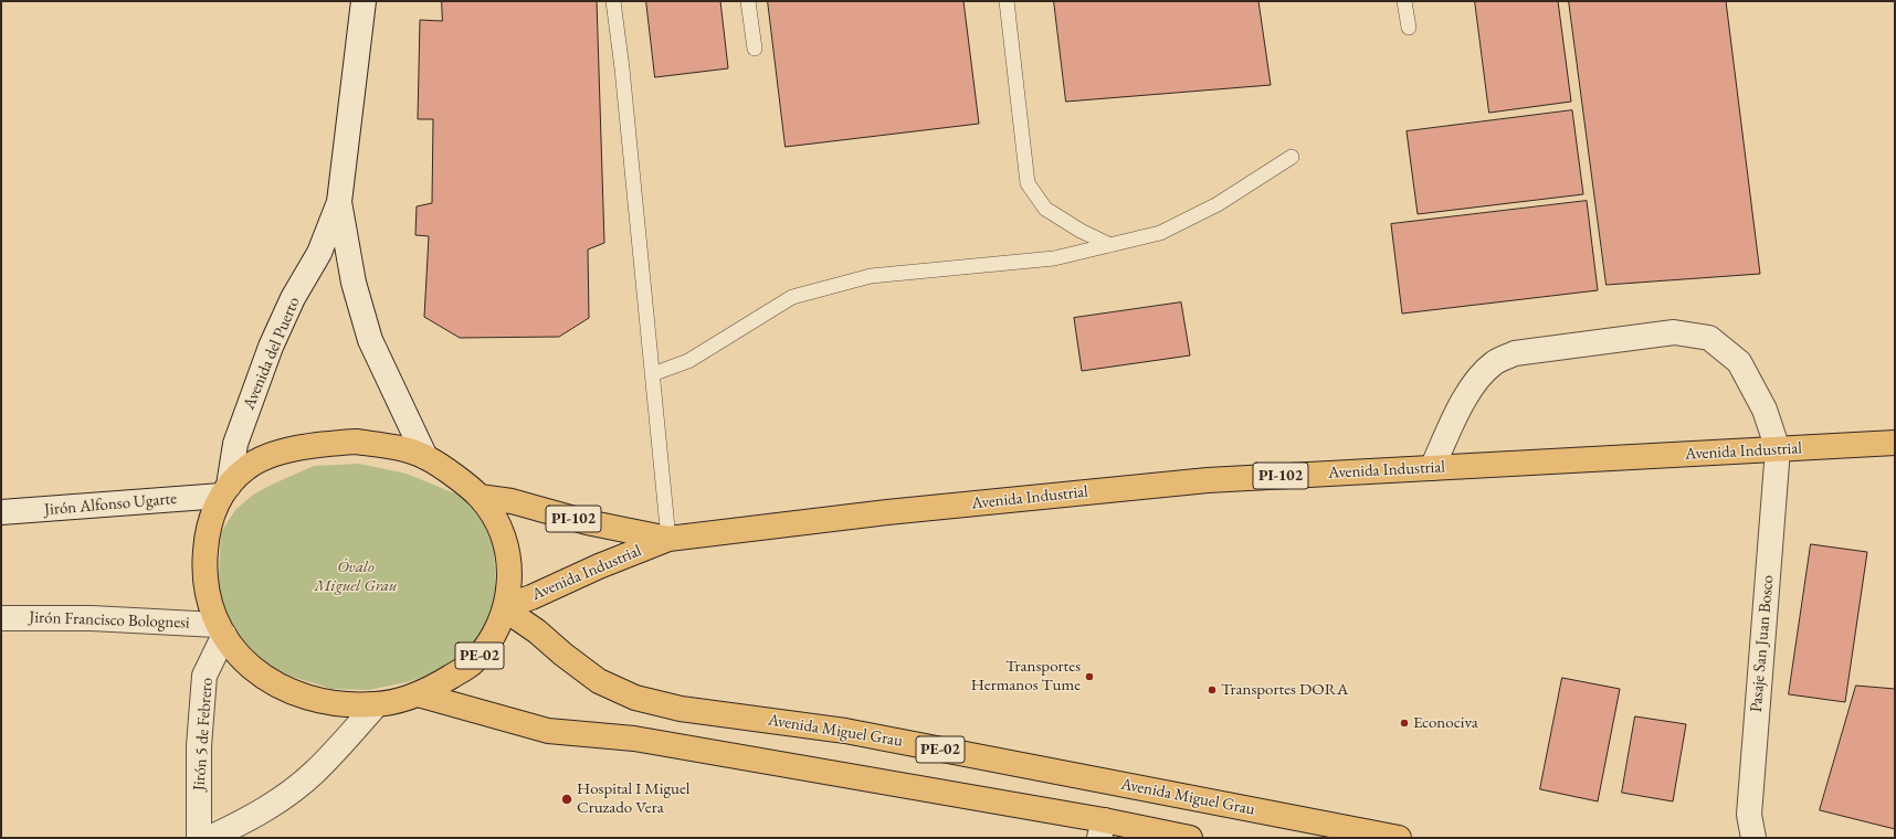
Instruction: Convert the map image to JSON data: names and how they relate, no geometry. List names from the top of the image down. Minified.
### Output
{"streets":{"main road":["Avenida Industrial","PI-102","PE-02","Avenida Miguel Grau"],"street":["Avenida del Puerto","Jirón Alfonso Ugarte","Jirón Francisco Bolognesi","Pasaje San Juan Bosco","Jirón 5 de Febrero"]},"crossings":[["Avenida del Puerto","Jirón Alfonso Ugarte"],["Avenida del Puerto","PE-02"],["Avenida Industrial","Pasaje San Juan Bosco"],["Avenida Industrial","PE-02"],["Avenida Industrial","Avenida Miguel Grau"],["Jirón Alfonso Ugarte","PE-02"],["Jirón Francisco Bolognesi","PE-02"],["Jirón Francisco Bolognesi","Jirón 5 de Febrero"],["PE-02","Avenida Miguel Grau"],["PE-02","Jirón 5 de Febrero"]],"parks":["Óvalo Miguel Grau"],"places":["Transportes Hermanos Tume","Transportes DORA","Econociva","Hospital I Miguel Cruzado Vera"]}
